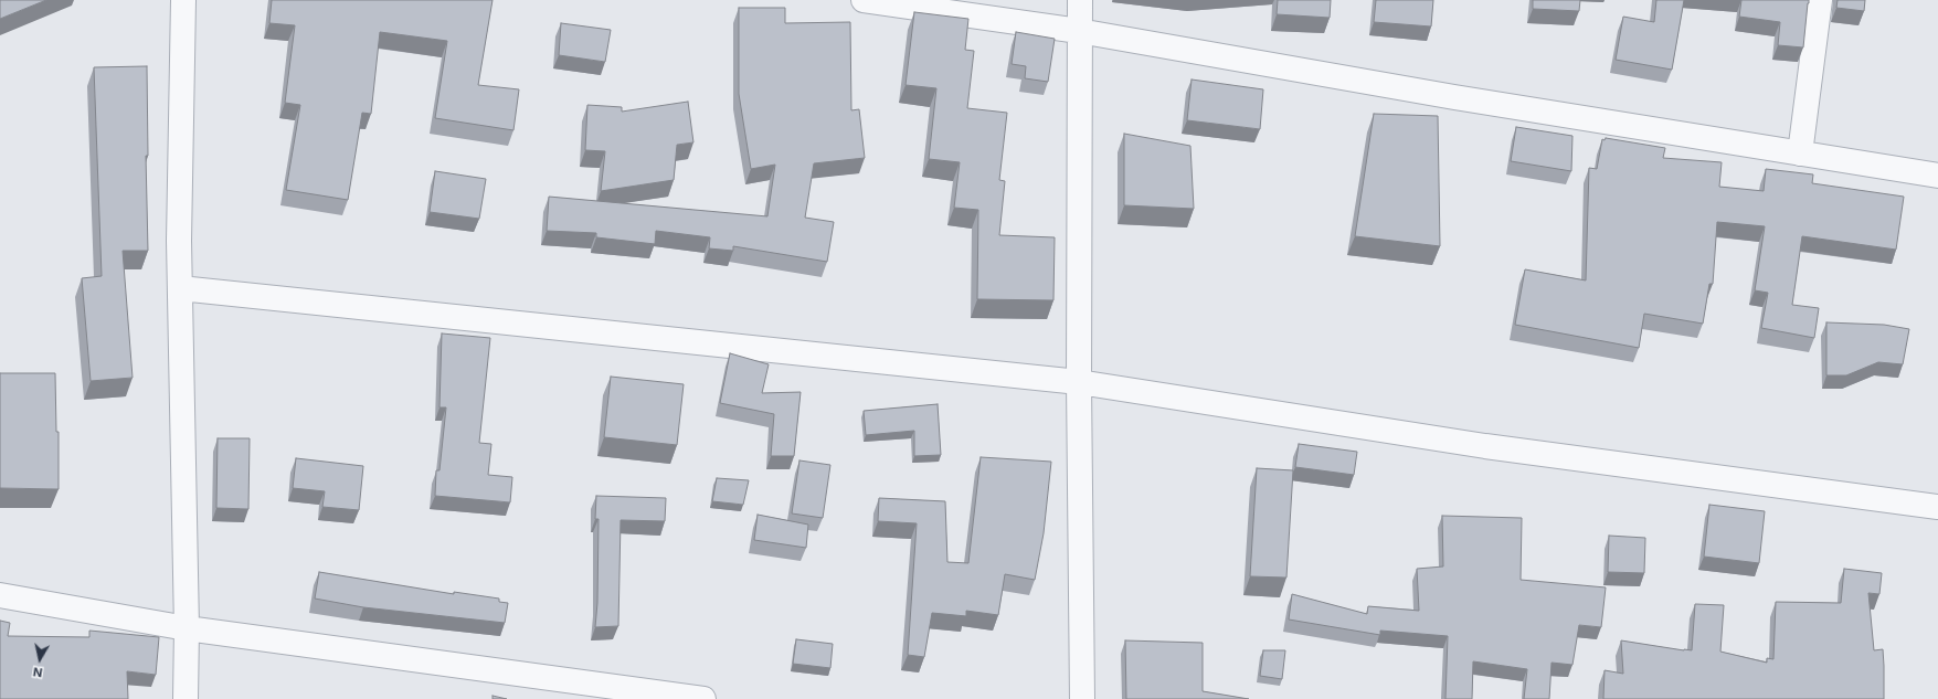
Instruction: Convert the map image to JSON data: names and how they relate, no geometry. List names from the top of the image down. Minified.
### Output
{"north":"bottom"}
